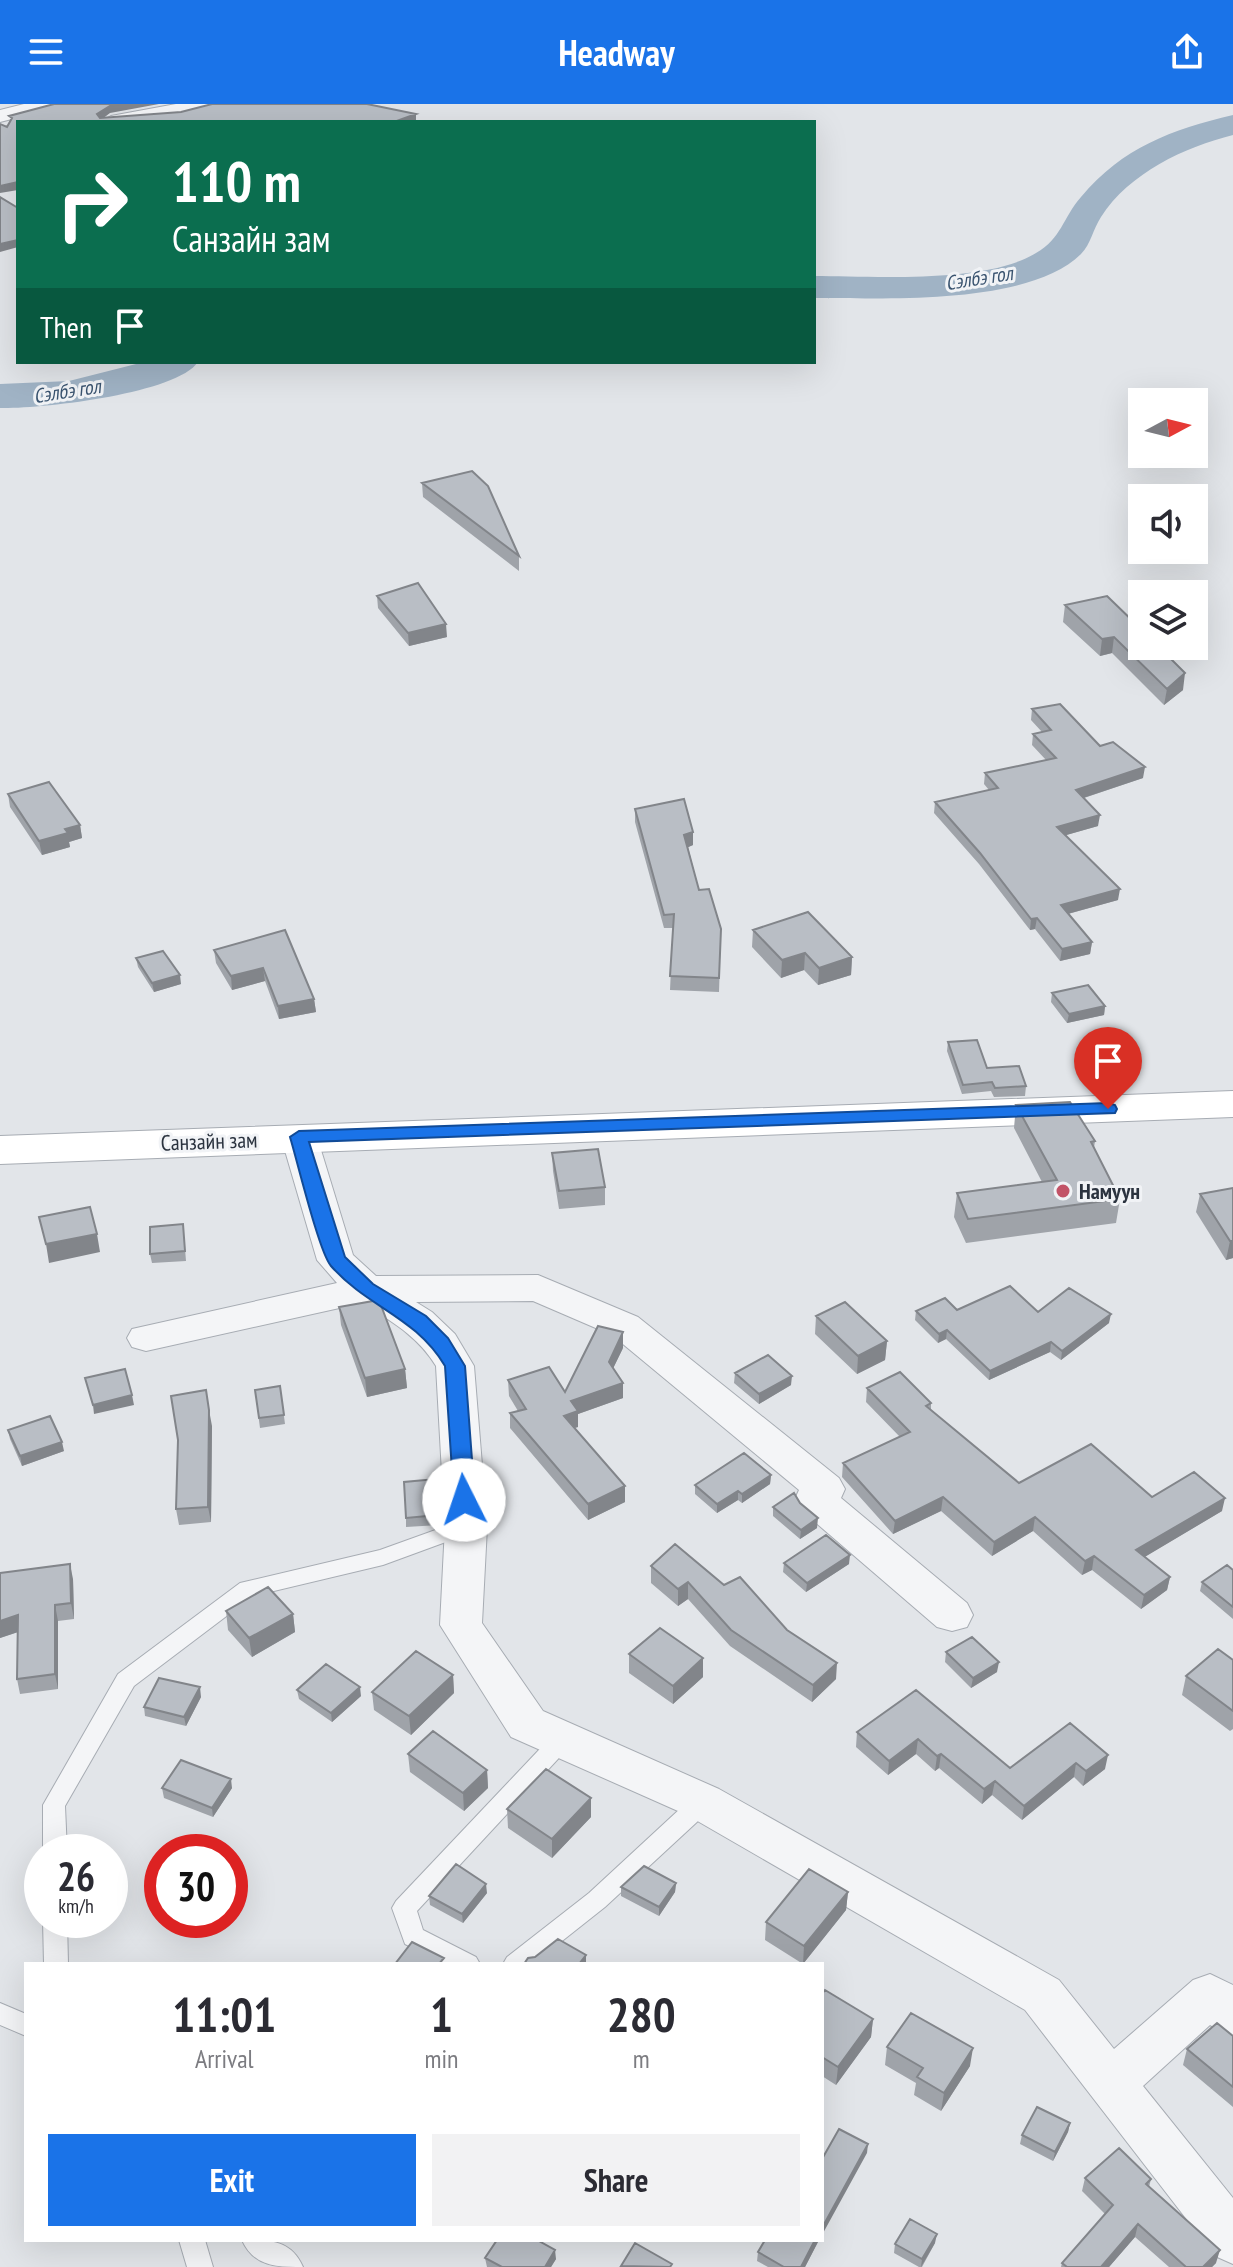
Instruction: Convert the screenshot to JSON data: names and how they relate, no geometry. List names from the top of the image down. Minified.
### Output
{"streets":{"main road":["Санзайн зам"]},"water":["Сэлбэ гол"],"places":["Намуун"],"north":"right","page":{"header":"Headway","turn":["110 m","Санзайн зам"],"then":"Then","speed":"26 km/h","limit":"30","eta":["11:01","Arrival","1","min","280","m"],"buttons":["Exit","Share"]}}
